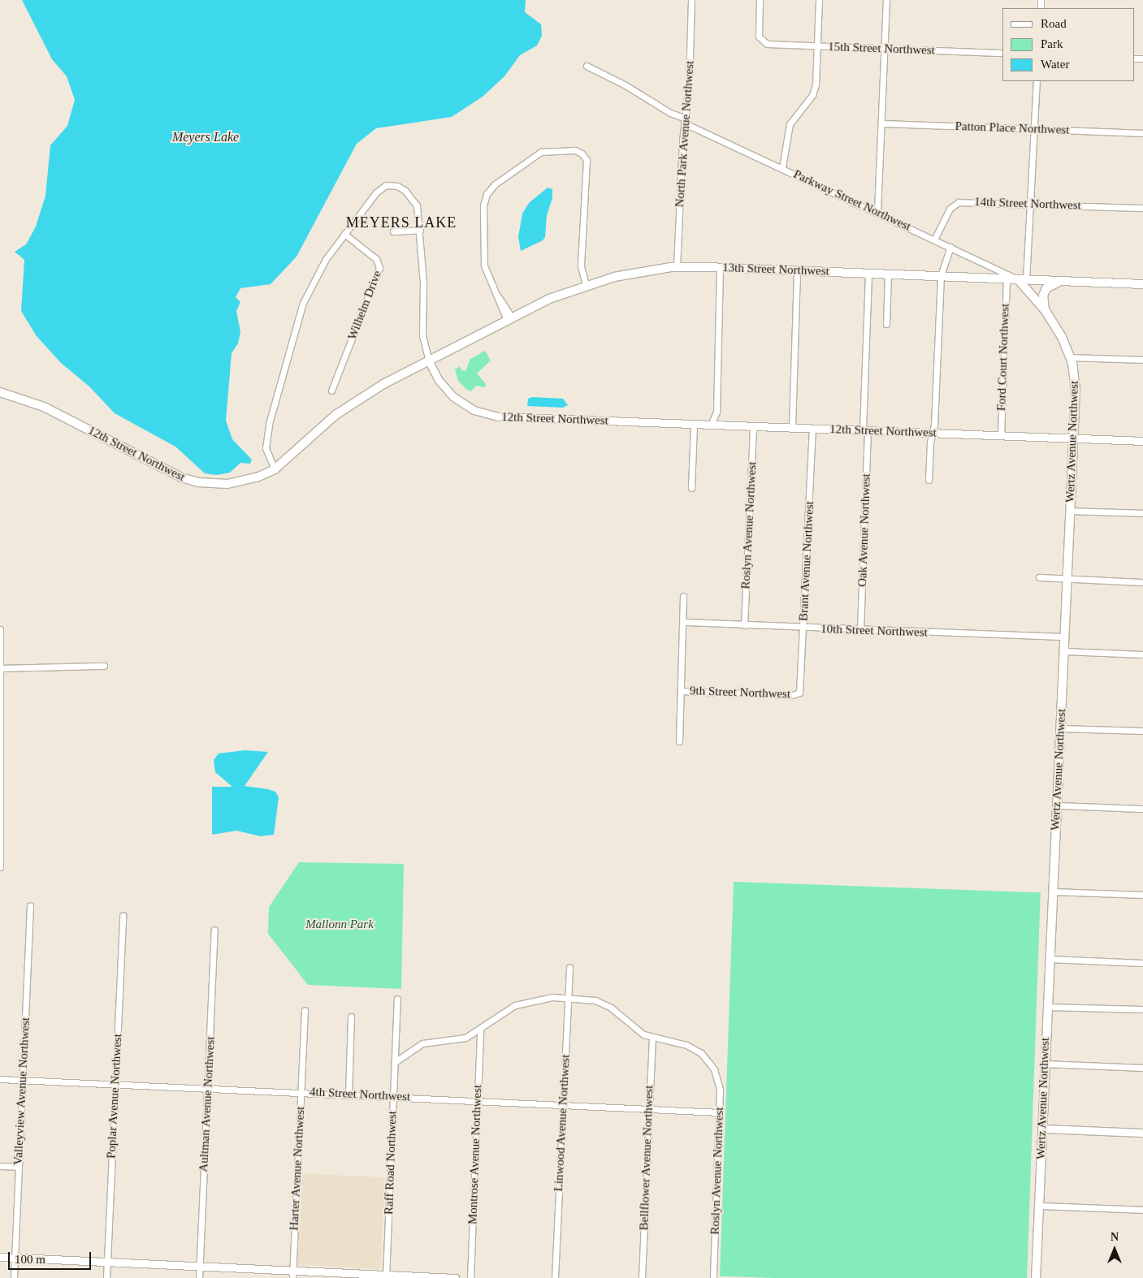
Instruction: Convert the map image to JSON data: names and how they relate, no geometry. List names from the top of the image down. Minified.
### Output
{"streets":{"main road":["13th Street Northwest","12th Street Northwest","Wertz Avenue Northwest"],"street":["15th Street Northwest","Patton Place Northwest","North Park Avenue Northwest","Parkway Street Northwest","14th Street Northwest","Wilhelm Drive","Ford Court Northwest","Roslyn Avenue Northwest","Oak Avenue Northwest","Brant Avenue Northwest","10th Street Northwest","9th Street Northwest","Valleyview Avenue Northwest","4th Street Northwest","Poplar Avenue Northwest","Aultman Avenue Northwest","Linwood Avenue Northwest","Montrose Avenue Northwest","Bellflower Avenue Northwest","Raff Road Northwest","Harter Avenue Northwest"]},"crossings":[["North Park Avenue Northwest","Parkway Street Northwest"],["North Park Avenue Northwest","13th Street Northwest"],["Parkway Street Northwest","14th Street Northwest"],["Parkway Street Northwest","13th Street Northwest"],["Parkway Street Northwest","Wertz Avenue Northwest"],["13th Street Northwest","Ford Court Northwest"],["13th Street Northwest","12th Street Northwest"],["13th Street Northwest","Wertz Avenue Northwest"],["13th Street Northwest","Oak Avenue Northwest"],["Ford Court Northwest","12th Street Northwest"],["12th Street Northwest","Wertz Avenue Northwest"],["12th Street Northwest","Roslyn Avenue Northwest"],["12th Street Northwest","Oak Avenue Northwest"],["12th Street Northwest","Brant Avenue Northwest"],["Wertz Avenue Northwest","10th Street Northwest"],["Roslyn Avenue Northwest","10th Street Northwest"],["Roslyn Avenue Northwest","4th Street Northwest"],["Roslyn Avenue Northwest","Bellflower Avenue Northwest"],["Oak Avenue Northwest","10th Street Northwest"],["Brant Avenue Northwest","10th Street Northwest"],["Brant Avenue Northwest","9th Street Northwest"],["Valleyview Avenue Northwest","4th Street Northwest"],["4th Street Northwest","Poplar Avenue Northwest"],["4th Street Northwest","Aultman Avenue Northwest"],["4th Street Northwest","Linwood Avenue Northwest"],["4th Street Northwest","Montrose Avenue Northwest"],["4th Street Northwest","Bellflower Avenue Northwest"],["4th Street Northwest","Raff Road Northwest"],["4th Street Northwest","Harter Avenue Northwest"]],"districts":["MEYERS LAKE"],"water":["Meyers Lake"],"parks":["Mallonn Park"],"legend":["Road","Park","Water"],"scale_bar":"100 m","north":"top"}
